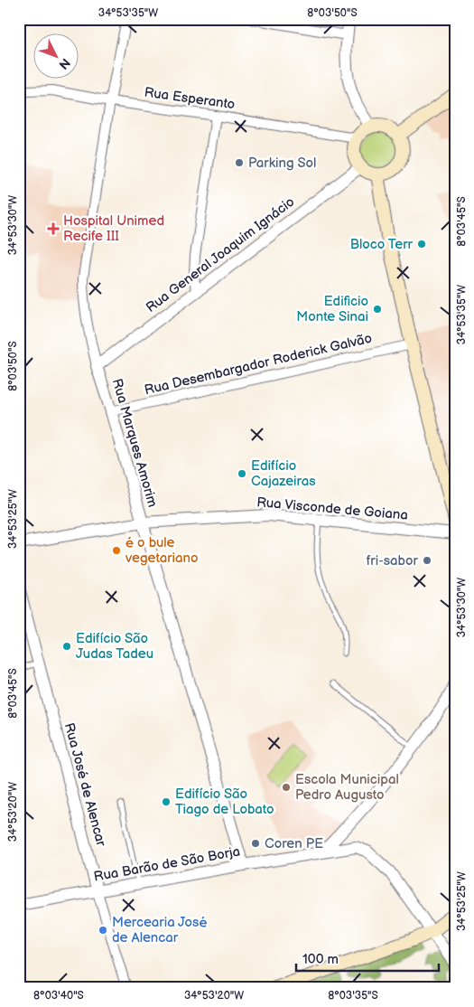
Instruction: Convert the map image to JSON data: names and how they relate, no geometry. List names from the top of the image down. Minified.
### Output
{"streets":{"street":["Rua Esperanto","Rua General Joaquim Ignácio","Rua Desembargador Roderick Galvão","Rua Marques Amorim","Rua Visconde de Goiana","Rua José de Alencar","Rua Barão de São Borja"]},"crossings":[["Rua Esperanto","Rua General Joaquim Ignácio"],["Rua Esperanto","Rua Marques Amorim"],["Rua General Joaquim Ignácio","Rua Marques Amorim"],["Rua Desembargador Roderick Galvão","Rua Marques Amorim"],["Rua Marques Amorim","Rua Visconde de Goiana"],["Rua Marques Amorim","Rua Barão de São Borja"],["Rua José de Alencar","Rua Barão de São Borja"]],"places":{"other":["Parking Sol","Bloco Terr","Edificio Monte Sinai","Edifício Cajazeiras","é o bule vegetariano","fri-sabor","Edifício São Judas Tadeu","Escola Municipal Pedro Augusto","Edifício São Tiago de Lobato","Coren PE","Mercearia José de Alencar"],"health":["Hospital Unimed Recife III"]},"scale_bar":"100 m","north":"bottom right","coordinates":["34°53'35\"W","8°03'50\"S","8°03'45\"S","34°53'30\"W","34°53'25\"W","34°53'20\"W","8°03'40\"S","8°03'35\"S"]}
